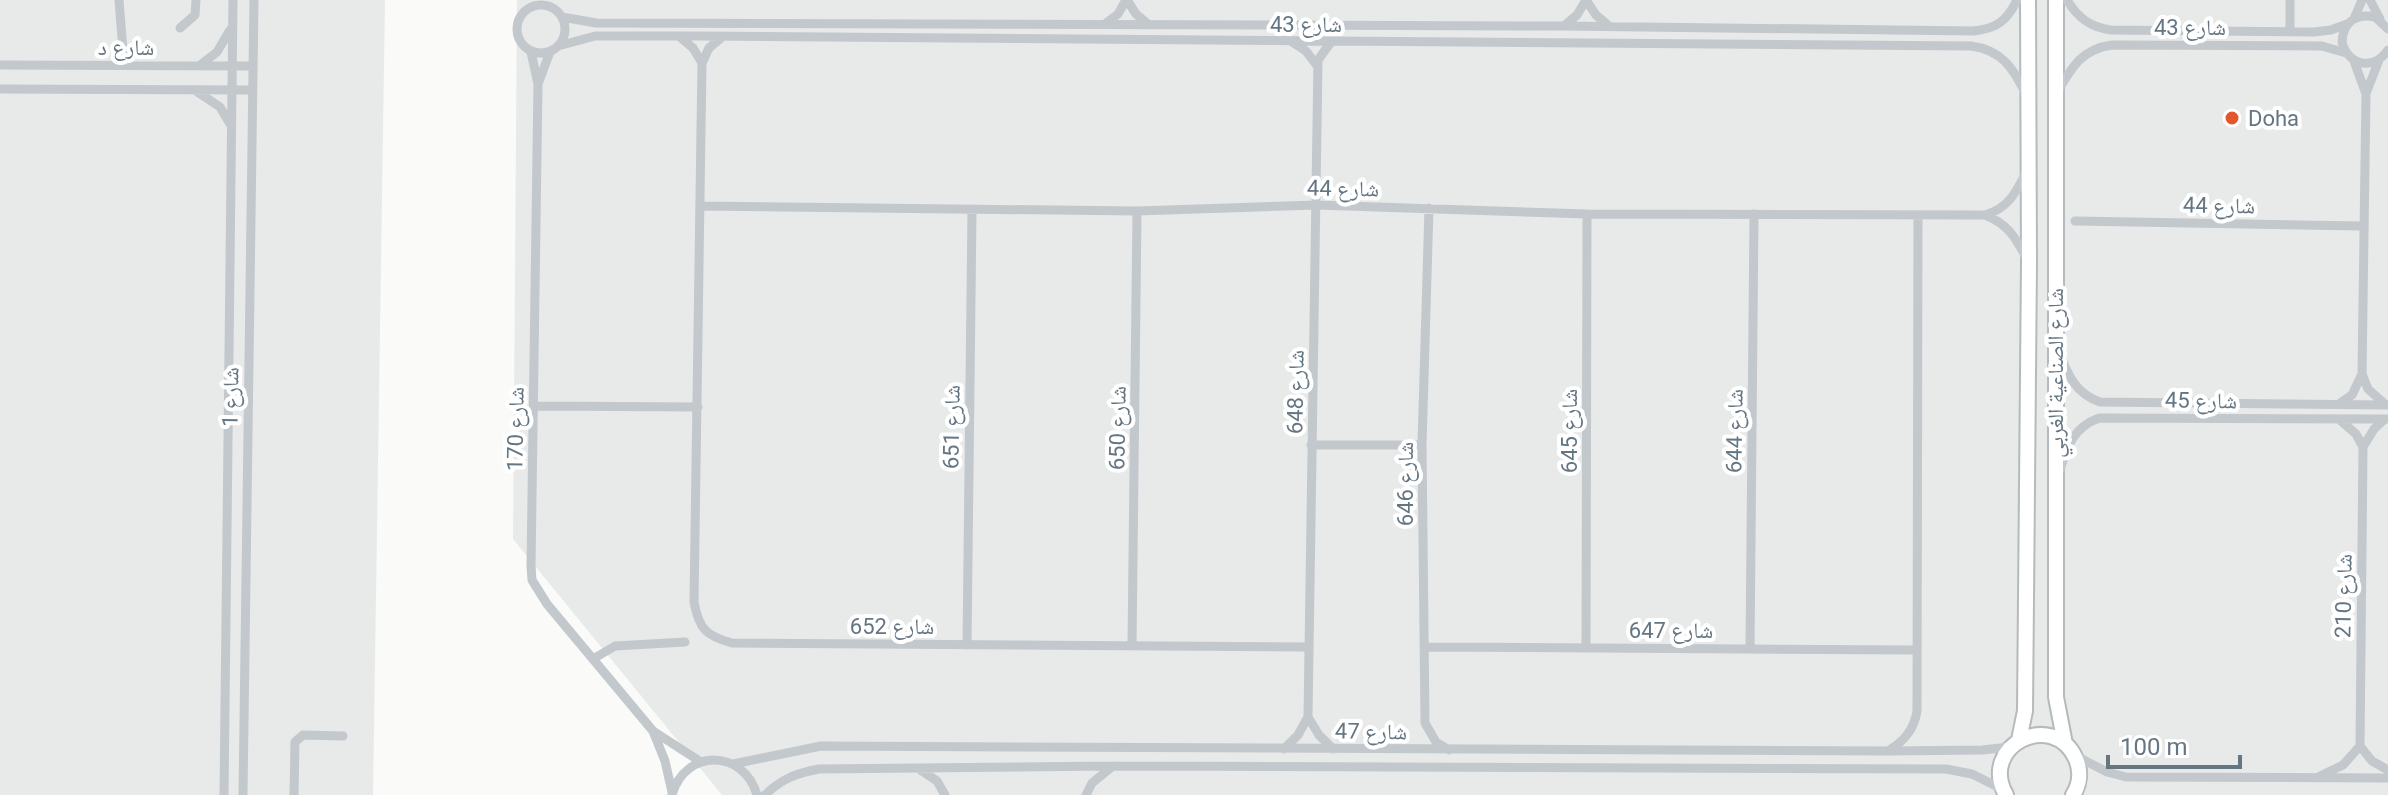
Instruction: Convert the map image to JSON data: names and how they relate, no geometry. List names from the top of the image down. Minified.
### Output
{"streets":{"main road":["شارع الصناعية الغربي"],"street":["شارع 43","شارع د","شارع 44","شارع 648","شارع 1","شارع 45","شارع 651","شارع 650","شارع 170","شارع 645","شارع 644","شارع 646","شارع 210","شارع 652","شارع 647","شارع 47"]},"crossings":[["شارع 43","شارع الصناعية الغربي"],["شارع 43","شارع 648"],["شارع 43","شارع 170"],["شارع د","شارع 1"],["شارع 44","شارع 648"],["شارع 44","شارع 651"],["شارع 44","شارع 650"],["شارع 44","شارع 645"],["شارع 44","شارع 644"],["شارع 44","شارع 646"],["شارع 44","شارع 652"],["شارع الصناعية الغربي","شارع 45"],["شارع الصناعية الغربي","شارع 47"],["شارع 648","شارع 652"],["شارع 651","شارع 652"],["شارع 650","شارع 652"],["شارع 170","شارع 47"],["شارع 645","شارع 647"],["شارع 644","شارع 647"],["شارع 646","شارع 647"],["شارع 646","شارع 47"]],"places":["Doha"],"scale_bar":"100 m"}
